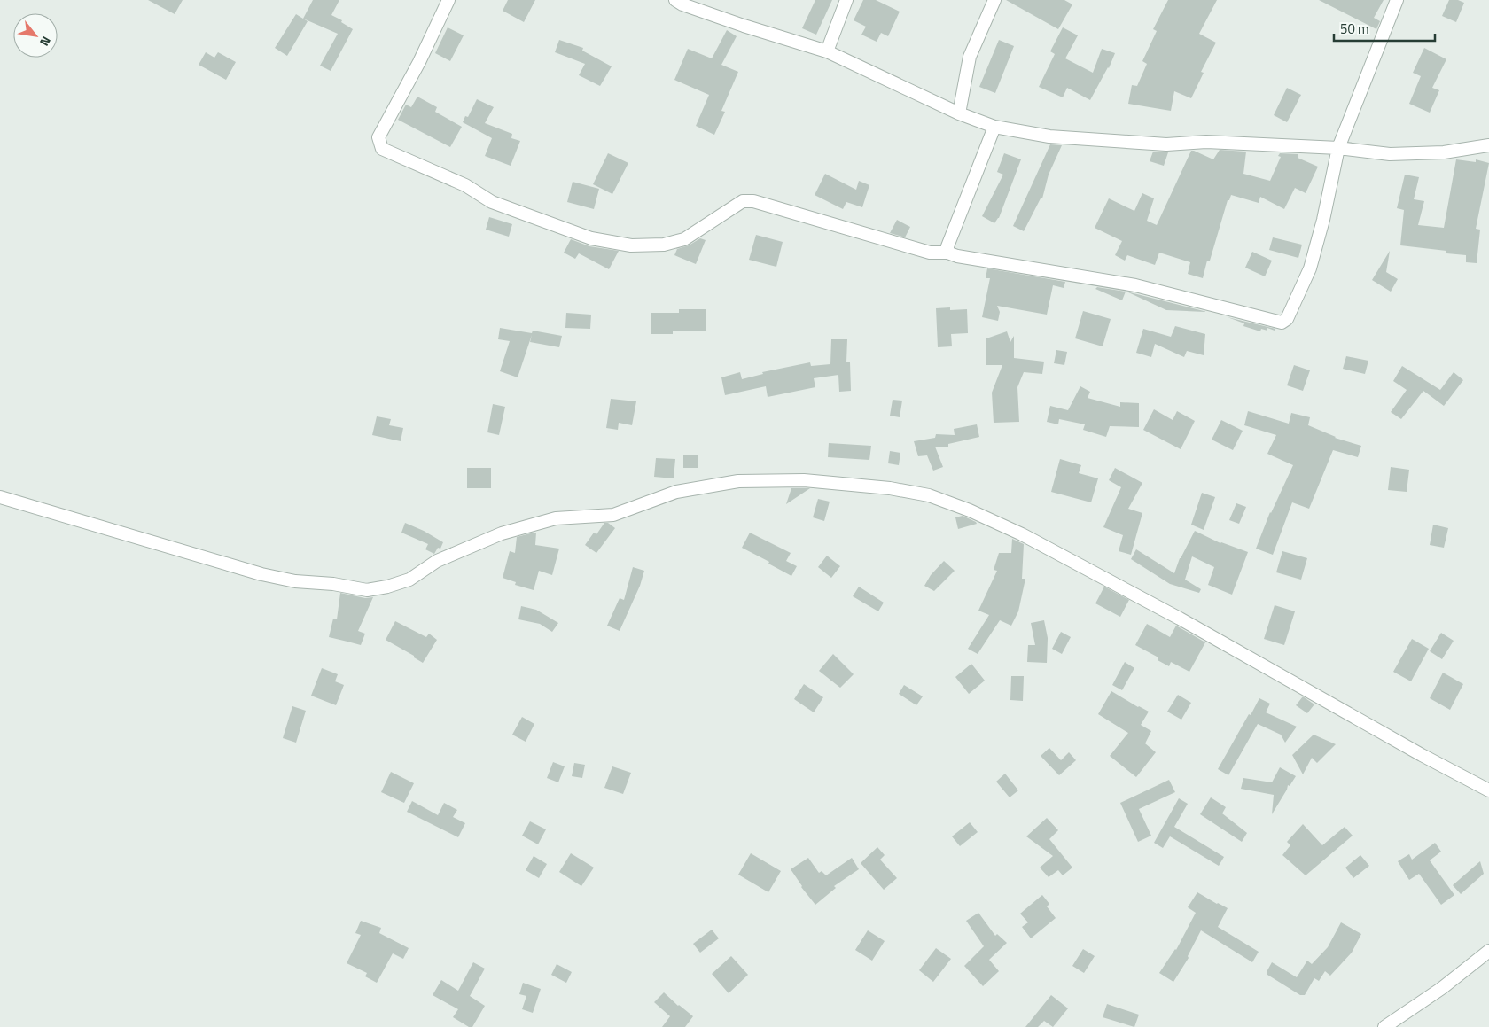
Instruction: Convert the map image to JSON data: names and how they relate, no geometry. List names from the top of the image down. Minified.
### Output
{"scale_bar":"50 m","north":"bottom right"}
